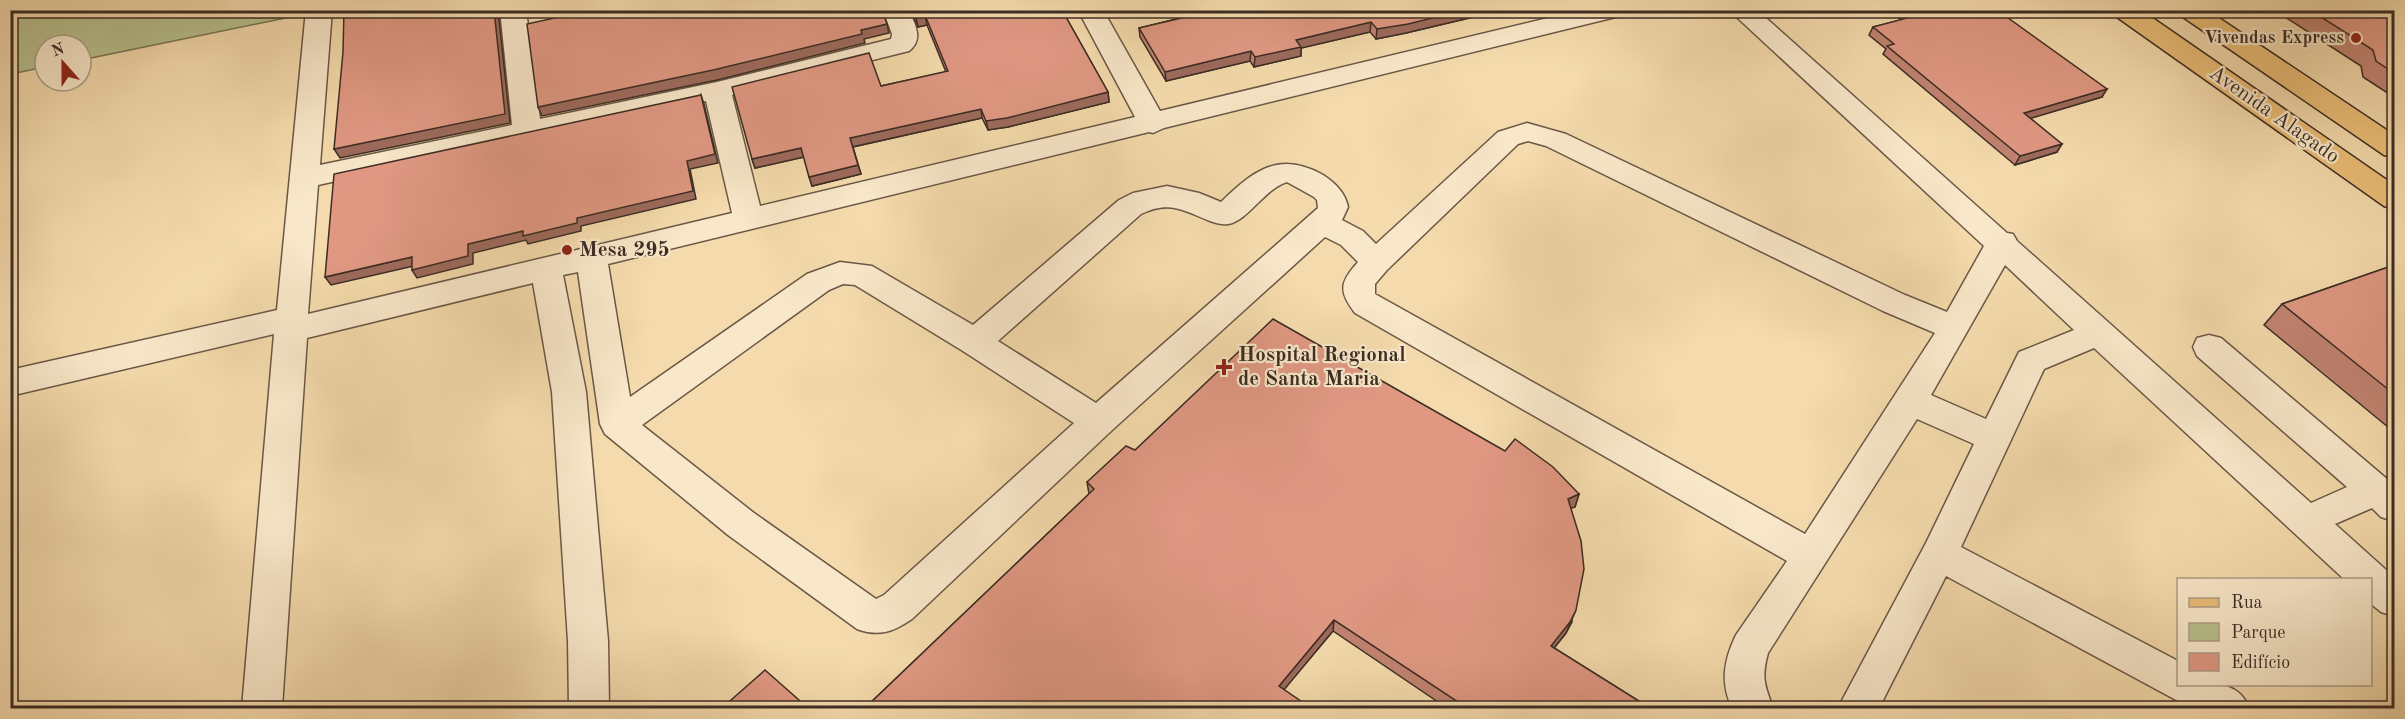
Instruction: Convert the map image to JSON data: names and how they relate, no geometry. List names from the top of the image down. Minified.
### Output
{"streets":{"main road":["Avenida Alagado"]},"places":{"other":["Vivendas Express","Mesa 295"],"health":["Hospital Regional de Santa Maria"]},"legend":["Rua","Parque","Edifício"],"north":"top"}
